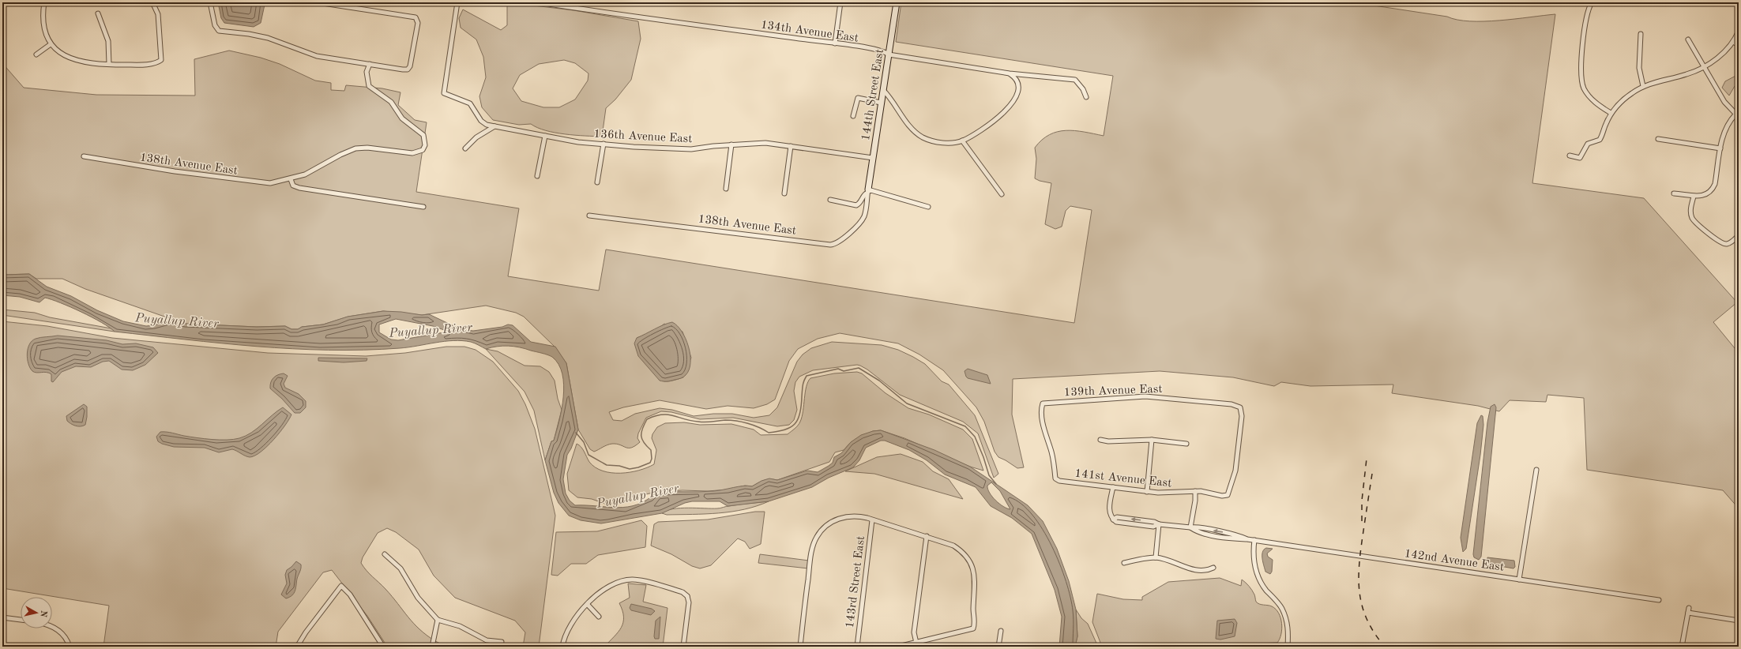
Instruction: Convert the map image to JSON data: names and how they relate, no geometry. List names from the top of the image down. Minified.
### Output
{"streets":{"street":["134th Avenue East","144th Street East","136th Avenue East","138th Avenue East","139th Avenue East","141st Avenue East","142nd Avenue East","143rd Street East"]},"crossings":[["134th Avenue East","144th Street East"],["144th Street East","136th Avenue East"],["144th Street East","138th Avenue East"],["139th Avenue East","141st Avenue East"],["141st Avenue East","142nd Avenue East"]],"water":["Puyallup River"],"north":"right"}
